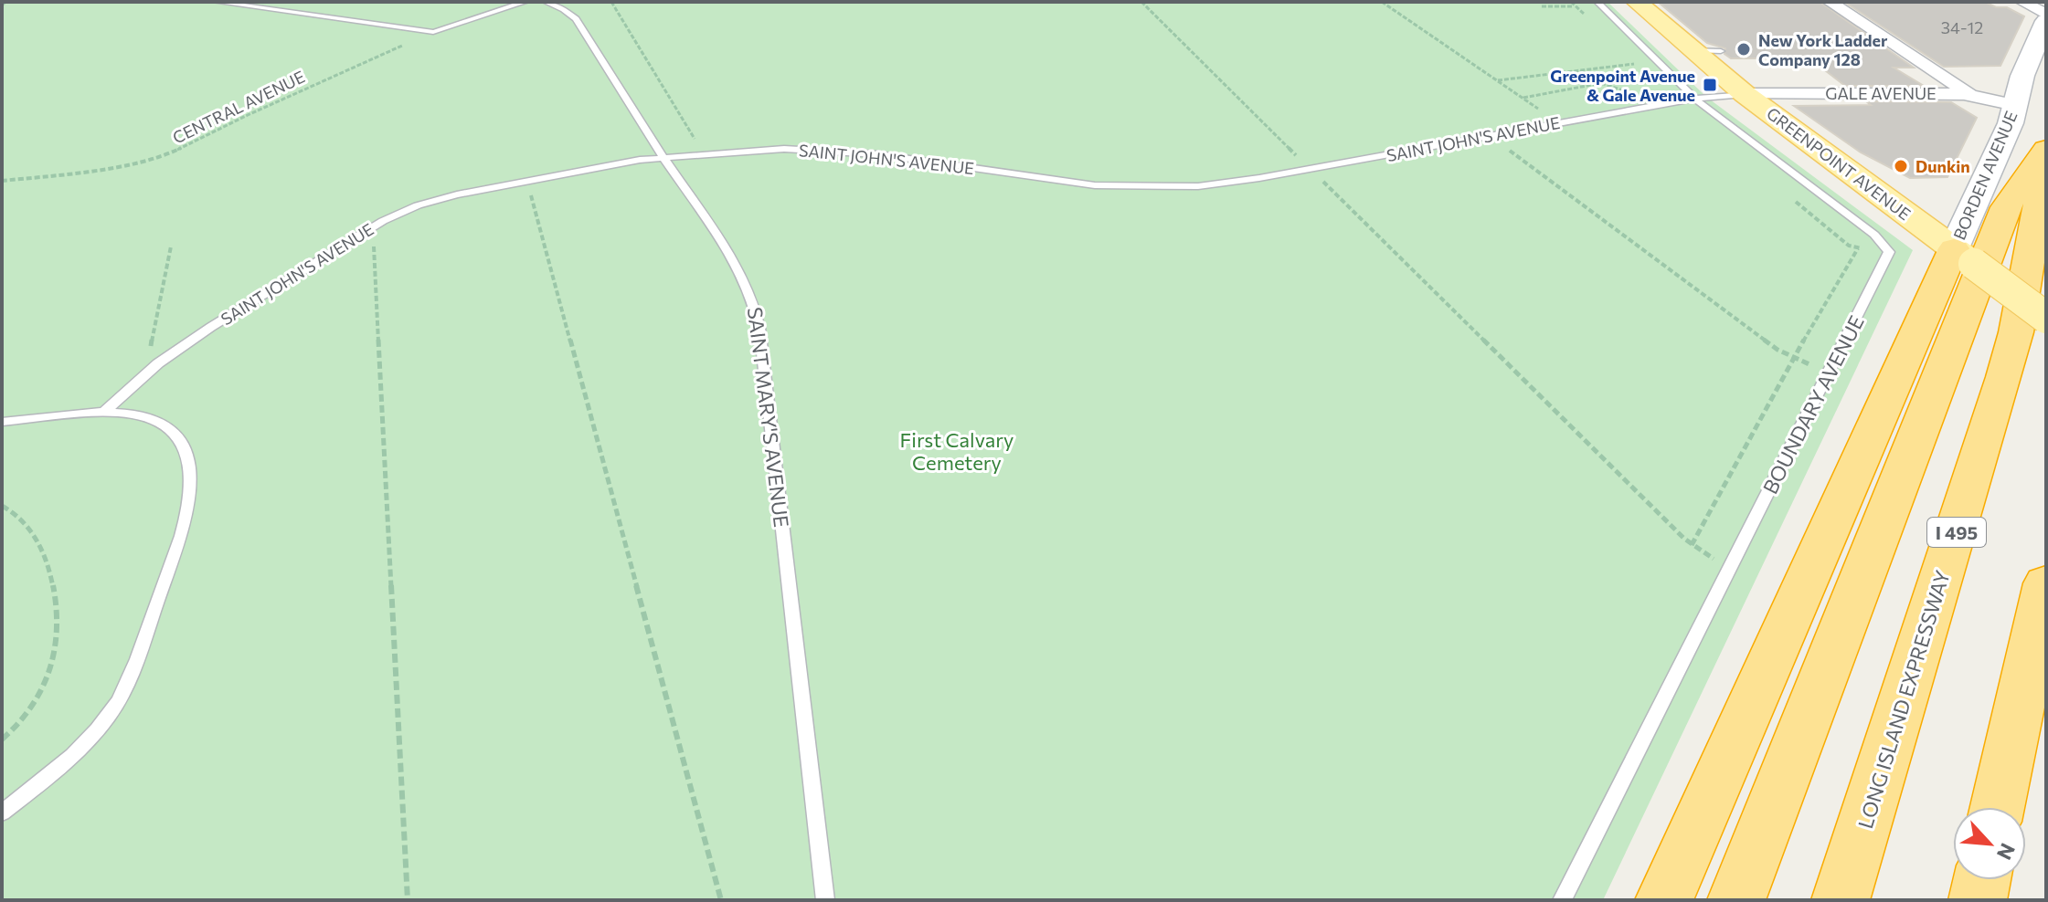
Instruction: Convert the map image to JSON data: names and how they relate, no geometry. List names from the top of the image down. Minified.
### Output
{"streets":{"highway":["I 495","LONG ISLAND EXPRESSWAY"],"main road":["GREENPOINT AVENUE","BORDEN AVENUE"],"street":["GALE AVENUE"],"lane":["SAINT JOHN'S AVENUE","BOUNDARY AVENUE","SAINT MARY'S AVENUE"],"path":["CENTRAL AVENUE"]},"crossings":[["GALE AVENUE","SAINT JOHN'S AVENUE"],["GALE AVENUE","GREENPOINT AVENUE"],["GALE AVENUE","BORDEN AVENUE"],["SAINT JOHN'S AVENUE","GREENPOINT AVENUE"],["SAINT JOHN'S AVENUE","BOUNDARY AVENUE"],["SAINT JOHN'S AVENUE","SAINT MARY'S AVENUE"],["GREENPOINT AVENUE","BORDEN AVENUE"]],"parks":["First Calvary Cemetery"],"places":{"other":["New York Ladder Company 128","Dunkin"],"transit":["Greenpoint Avenue & Gale Avenue"]},"house_numbers":["34-12"],"north":"bottom right"}
